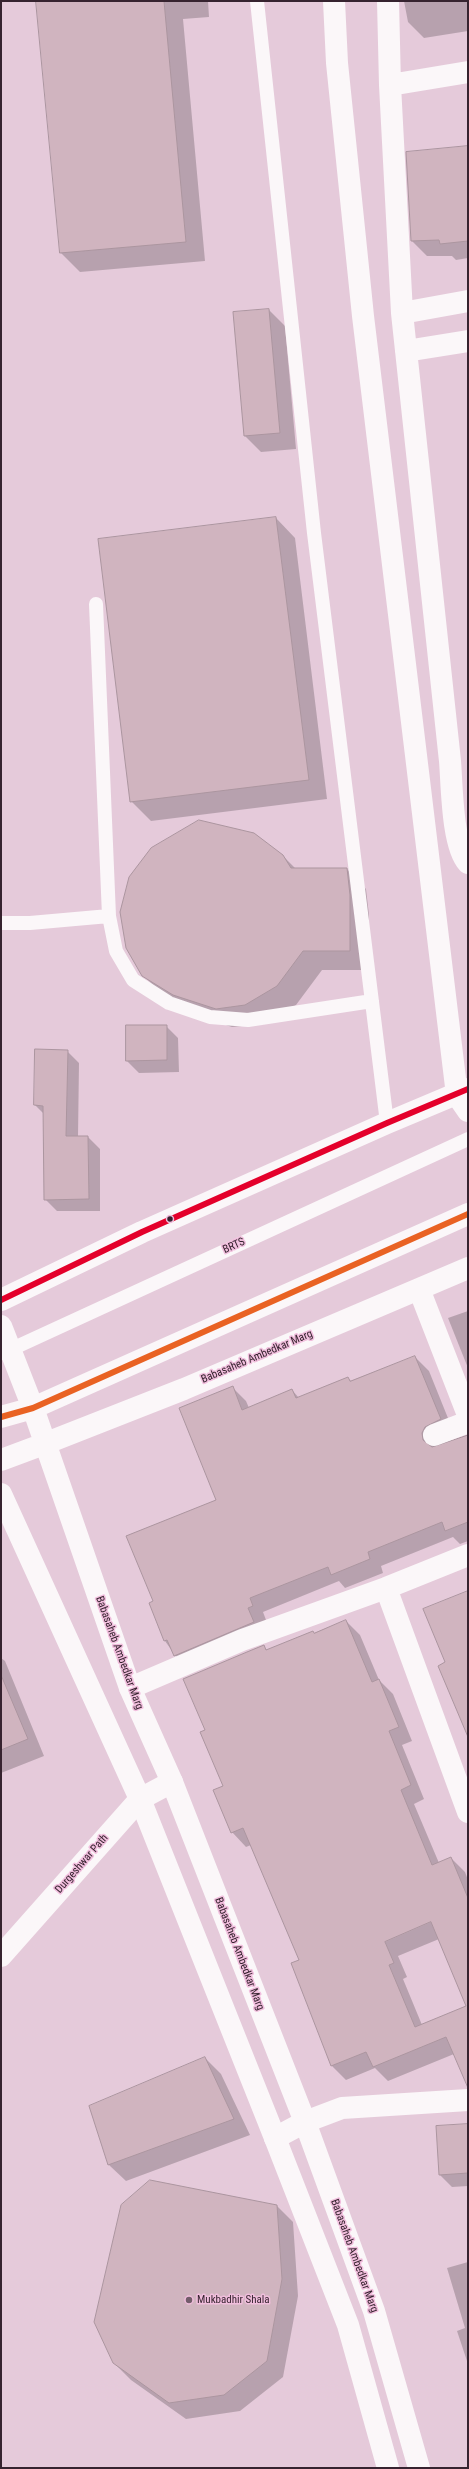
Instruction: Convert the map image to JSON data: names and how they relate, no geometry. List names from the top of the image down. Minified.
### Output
{"streets":{"street":["Babasaheb Ambedkar Marg","Durgeshwar Path"],"lane":["BRTS"]},"crossings":[["BRTS","Babasaheb Ambedkar Marg"],["Babasaheb Ambedkar Marg","Durgeshwar Path"]],"places":["Mukbadhir Shala"]}
